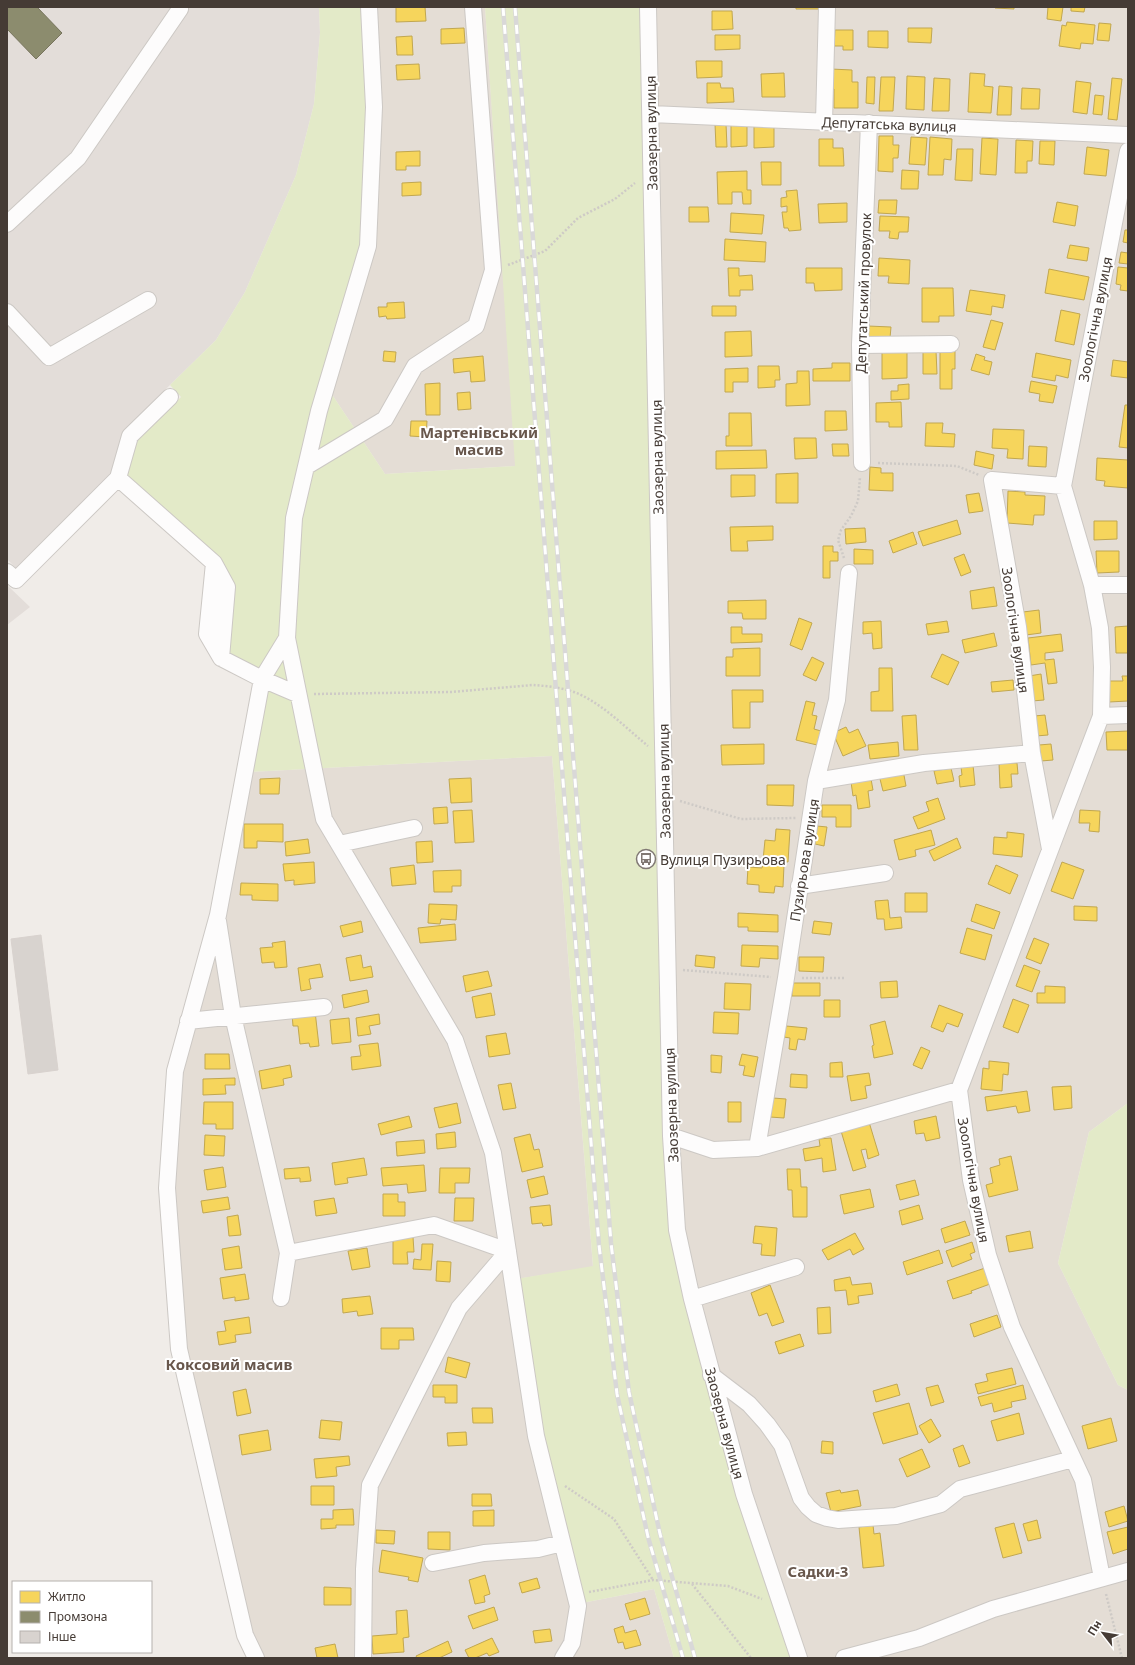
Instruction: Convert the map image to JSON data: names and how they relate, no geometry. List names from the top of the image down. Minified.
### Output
{"streets":{"street":["Депутатська вулиця","Заозерна вулиця","Депутатський провулок","Зоологічна вулиця","Пузирьова вулиця"]},"crossings":[["Депутатська вулиця","Заозерна вулиця"],["Депутатська вулиця","Депутатський провулок"]],"districts":["Мартенівський масив","Коксовий масив","Садки-3"],"places":{"bus stop":["Вулиця Пузирьова"]},"legend":["Житло","Промзона","Інше"],"north":"top left"}
